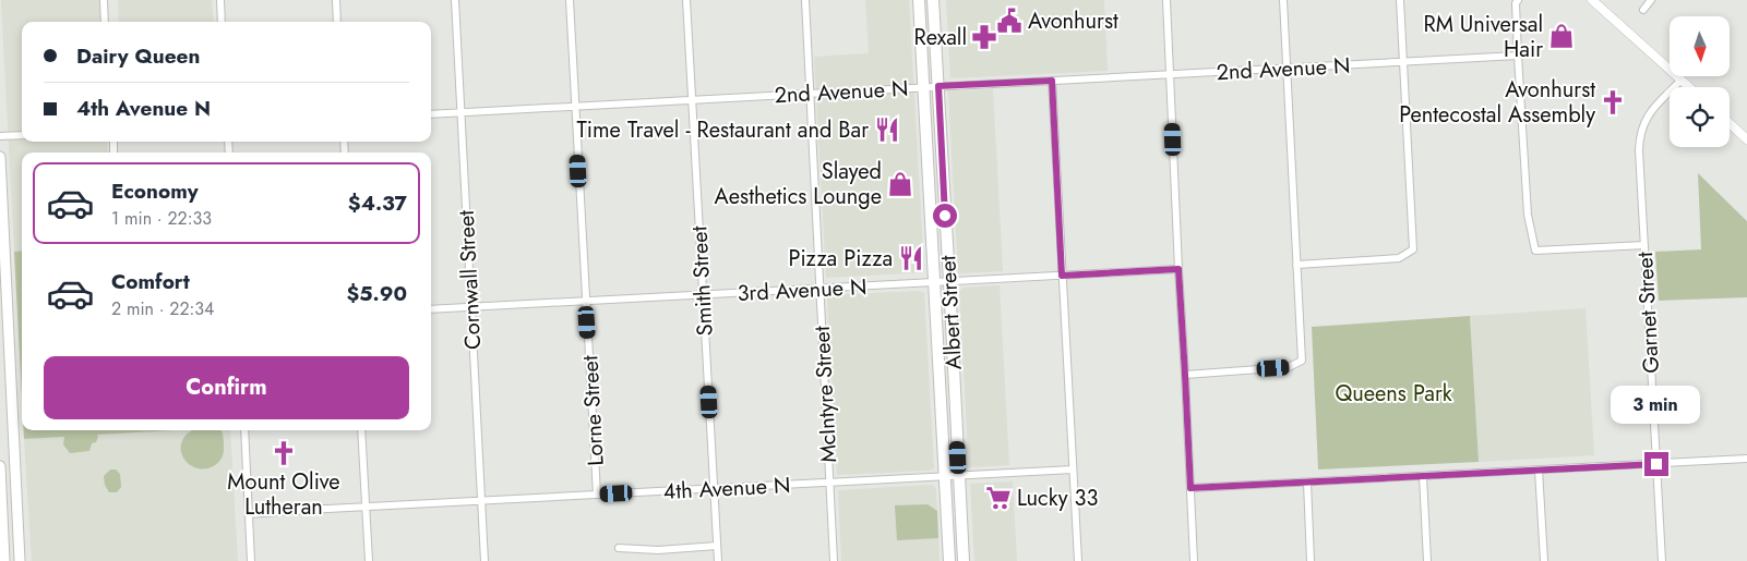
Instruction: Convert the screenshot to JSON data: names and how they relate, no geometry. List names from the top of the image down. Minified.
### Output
{"streets":{"main road":["Albert Street"],"street":["2nd Avenue N","Cornwall Street","Smith Street","3rd Avenue N","Garnet Street","McIntyre Street","Lorne Street","4th Avenue N"]},"crossings":[["2nd Avenue N","Cornwall Street"],["2nd Avenue N","Smith Street"],["2nd Avenue N","Albert Street"],["2nd Avenue N","McIntyre Street"],["2nd Avenue N","Lorne Street"],["Cornwall Street","3rd Avenue N"],["Cornwall Street","4th Avenue N"],["Smith Street","3rd Avenue N"],["Smith Street","4th Avenue N"],["3rd Avenue N","Albert Street"],["3rd Avenue N","McIntyre Street"],["3rd Avenue N","Lorne Street"],["Albert Street","4th Avenue N"],["McIntyre Street","4th Avenue N"],["Lorne Street","4th Avenue N"]],"parks":["Queens Park"],"places":{"public building":["Avonhurst"],"shop":["RM Universal Hair","Slayed Aesthetics Lounge"],"pharmacy":["Rexall"],"church":["Avonhurst Pentecostal Assembly","Mount Olive Lutheran"],"restaurant":["Time Travel - Restaurant and Bar","Pizza Pizza"],"supermarket":["Lucky 33"]},"north":"bottom","page":{"banner":["Dairy Queen","4th Avenue N"],"list":[{"name":"Economy","note":"1 min · 22:33","value":"$4.37"},{"name":"Comfort","note":"2 min · 22:34","value":"$5.90"}],"buttons":"Confirm","bubble":"3 min"}}
